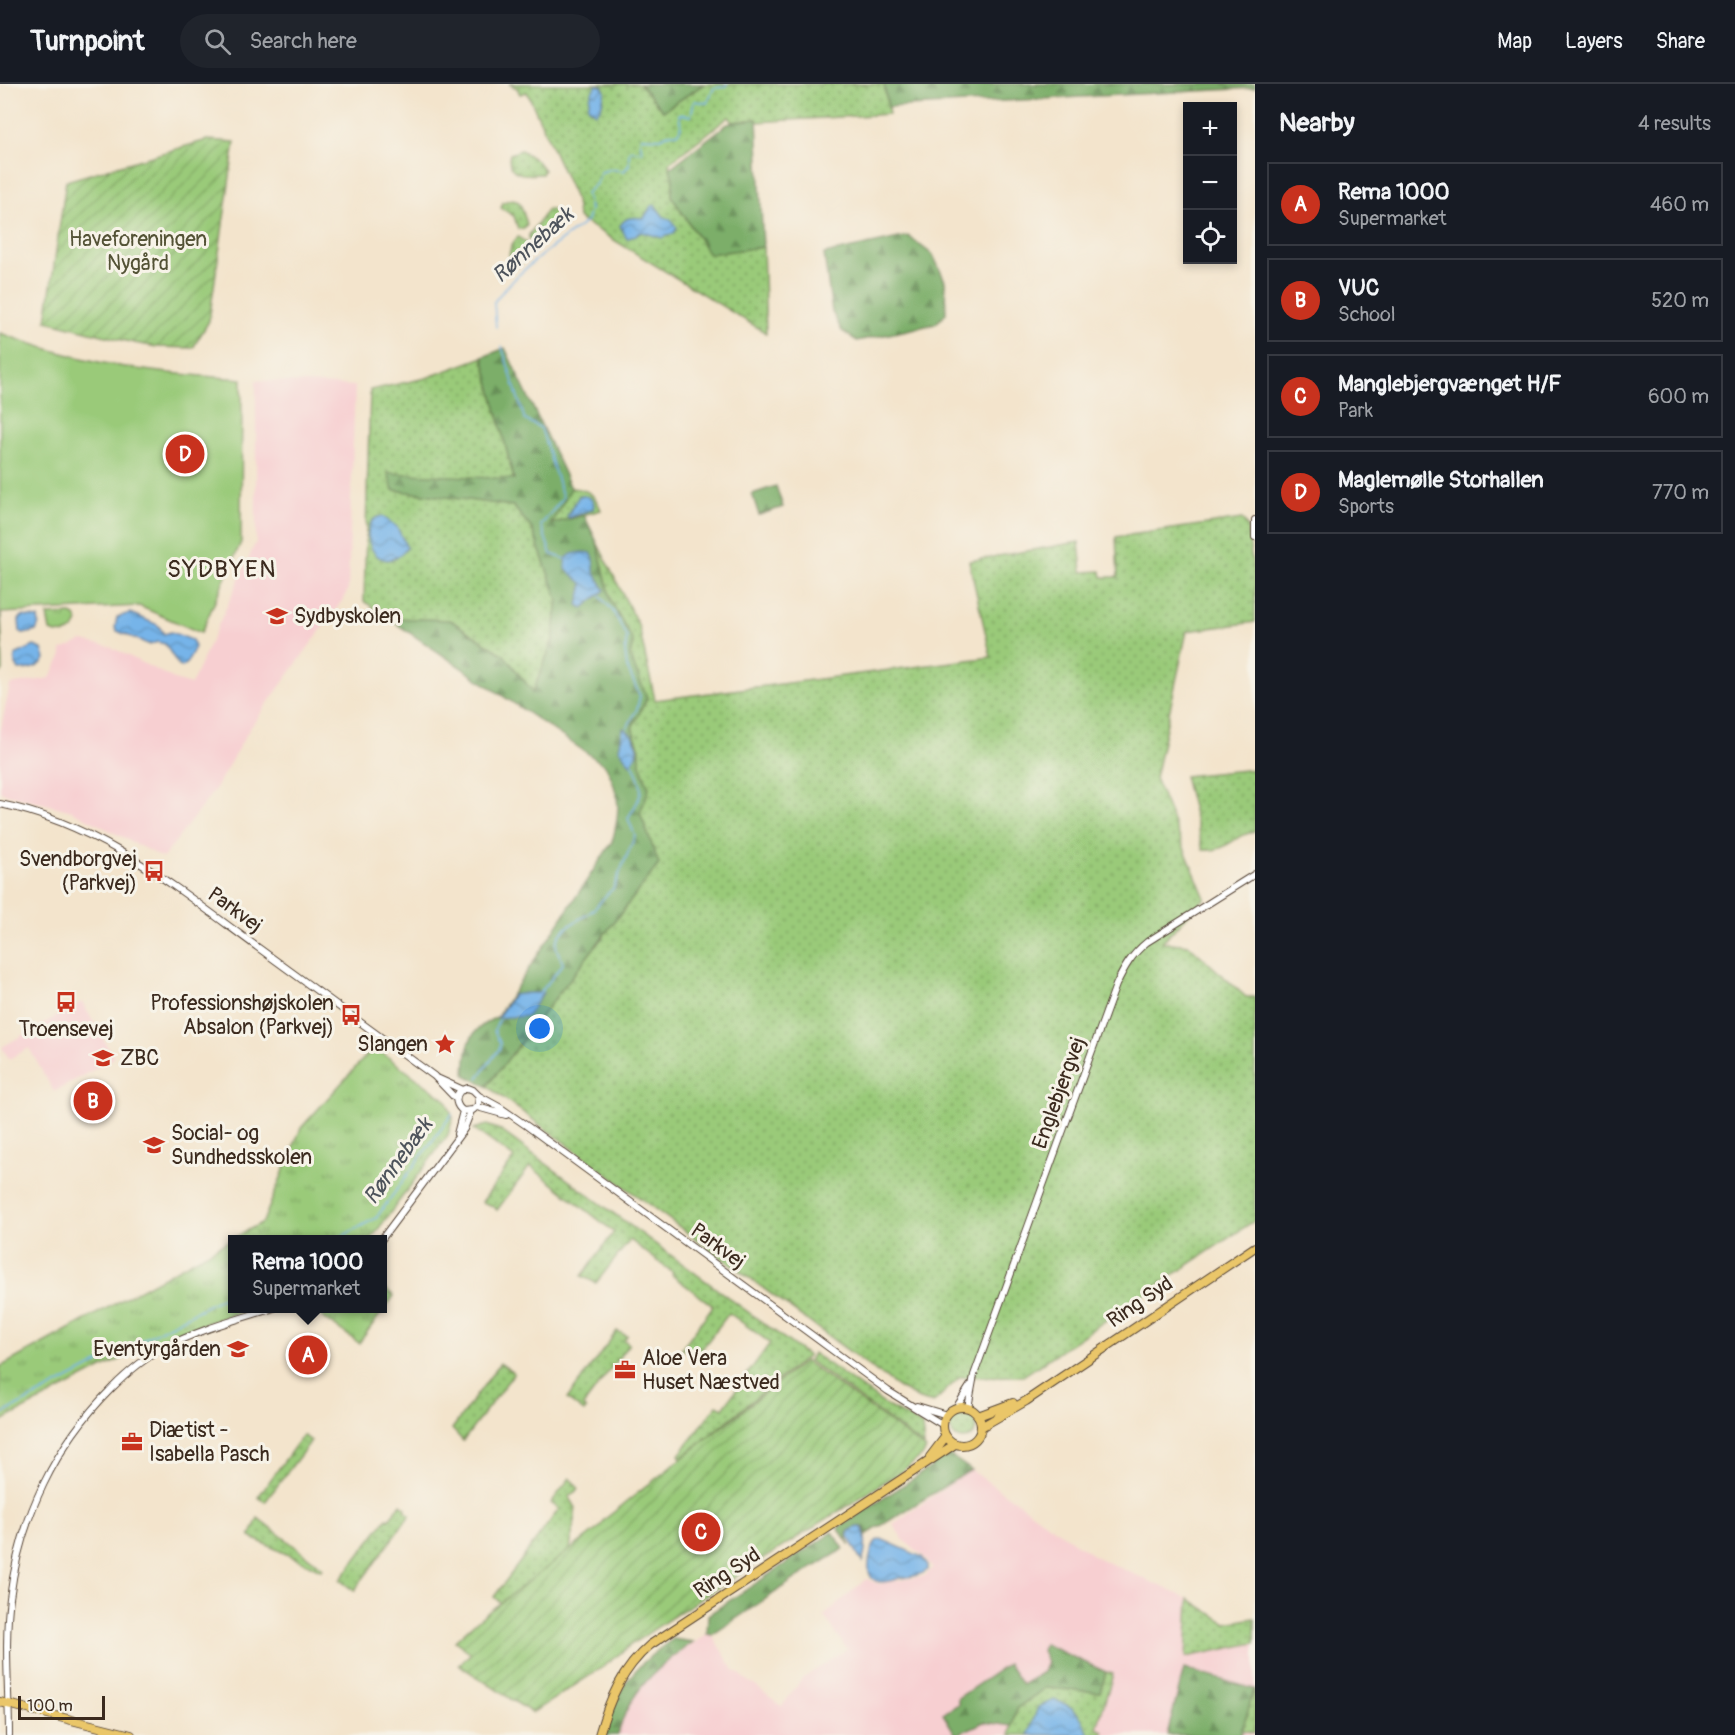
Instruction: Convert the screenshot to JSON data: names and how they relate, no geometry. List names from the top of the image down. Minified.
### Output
{"streets":{"main road":["Ring Syd"],"street":["Parkvej","Englebjergvej"]},"crossings":[["Parkvej","Englebjergvej"],["Parkvej","Ring Syd"],["Englebjergvej","Ring Syd"]],"districts":["SYDBYEN"],"water":["Rønnebæk"],"parks":["Haveforeningen Nygård"],"places":{"school or university":["Sydbyskolen","ZBC","Social- og Sundhedsskolen","Eventyrgården"],"bus stop":["Svendborgvej (Parkvej)","Troensevej","Professionshøjskolen Absalon (Parkvej)"],"place":["Slangen"],"office":["Aloe Vera Huset Næstved","Diætist - Isabella Pasch"]},"scale_bar":"100 m","page":{"header":"Turnpoint","search":"Search here","nav":["Map","Layers","Share"],"heading":["Nearby","4 results"],"map_buttons":["+","−"],"list":[{"mark":"A","name":"Rema 1000","note":"Supermarket","value":"460 m"},{"mark":"B","name":"VUC","note":"School","value":"520 m"},{"mark":"C","name":"Manglebjergvænget H/F","note":"Park","value":"600 m"},{"mark":"D","name":"Maglemølle Storhallen","note":"Sports","value":"770 m"}],"pins":["D","B","A","C"],"popup":["Rema 1000","Supermarket"],"scale":"100 m"}}
